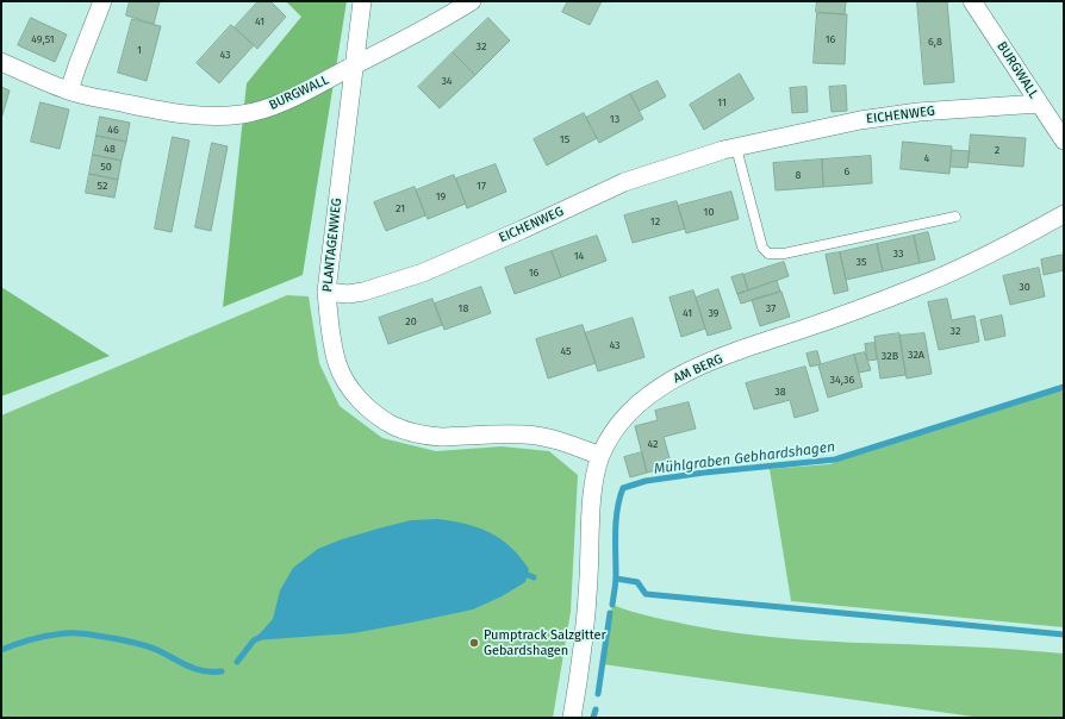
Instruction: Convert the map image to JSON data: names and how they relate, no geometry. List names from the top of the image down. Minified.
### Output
{"streets":{"street":["BURGWALL","EICHENWEG","PLANTAGENWEG","AM BERG"]},"crossings":[["BURGWALL","EICHENWEG"],["BURGWALL","PLANTAGENWEG"],["EICHENWEG","PLANTAGENWEG"],["PLANTAGENWEG","AM BERG"]],"water":["Mühlgraben Gebhardshagen"],"places":["Pumptrack Salzgitter Gebardshagen"],"house_numbers":["41","49,51","16","6,8","32","1","43","34","11","13","46","15","48","2","4","50","6","8","52","17","19","21","10","12","33","14","35","16","30","18","37","41","39","20","32","43","45","32A","32B","34,36","38","42"]}
